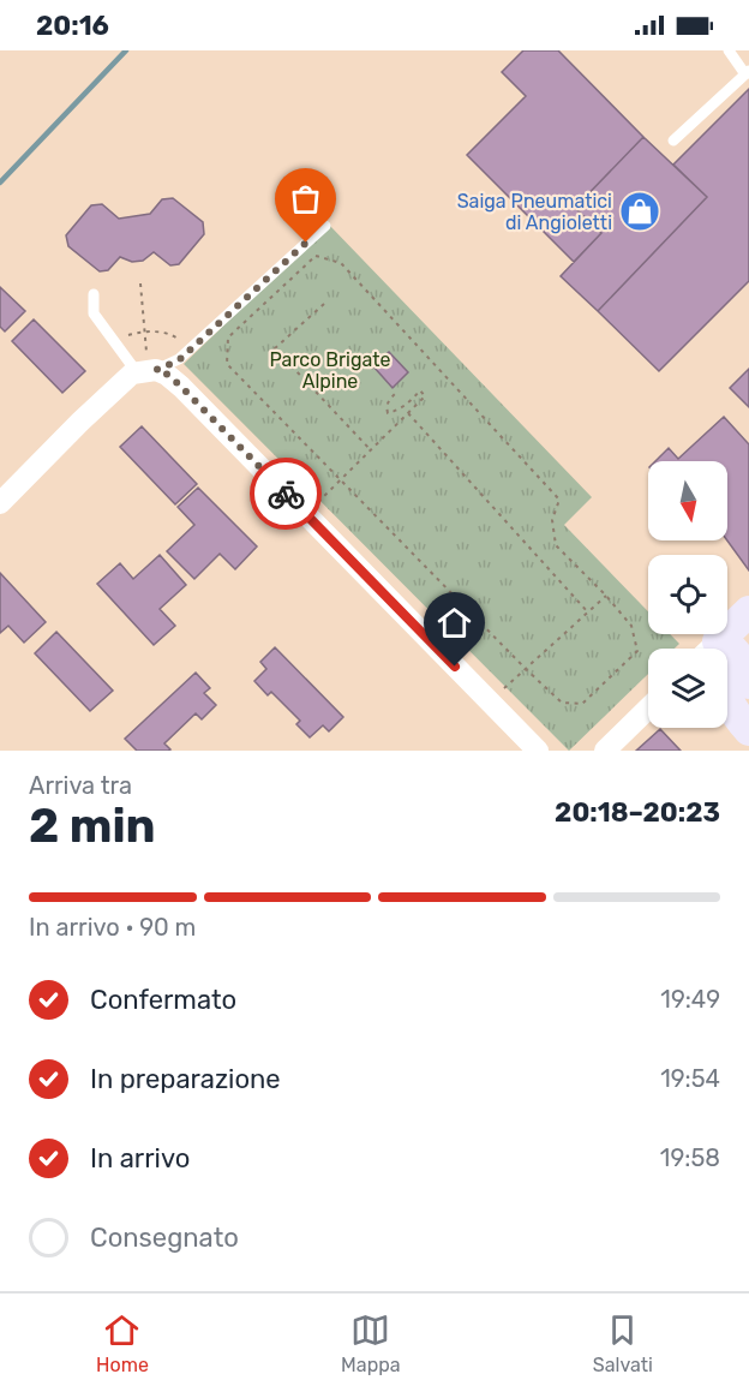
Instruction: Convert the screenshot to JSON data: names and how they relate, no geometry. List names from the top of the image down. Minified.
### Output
{"parks":["Parco Brigate Alpine"],"places":{"shop":["Saiga Pneumatici di Angioletti"]},"north":"bottom","page":{"status":"20:16","heading":["2 min","Arriva tra","20:18–20:23"],"bar":"In arrivo · 90 m","list":[["Confermato","19:49"],["In preparazione","19:54"],["In arrivo","19:58"],"Consegnato"],"tabs":["Home","Mappa","Salvati"]}}
